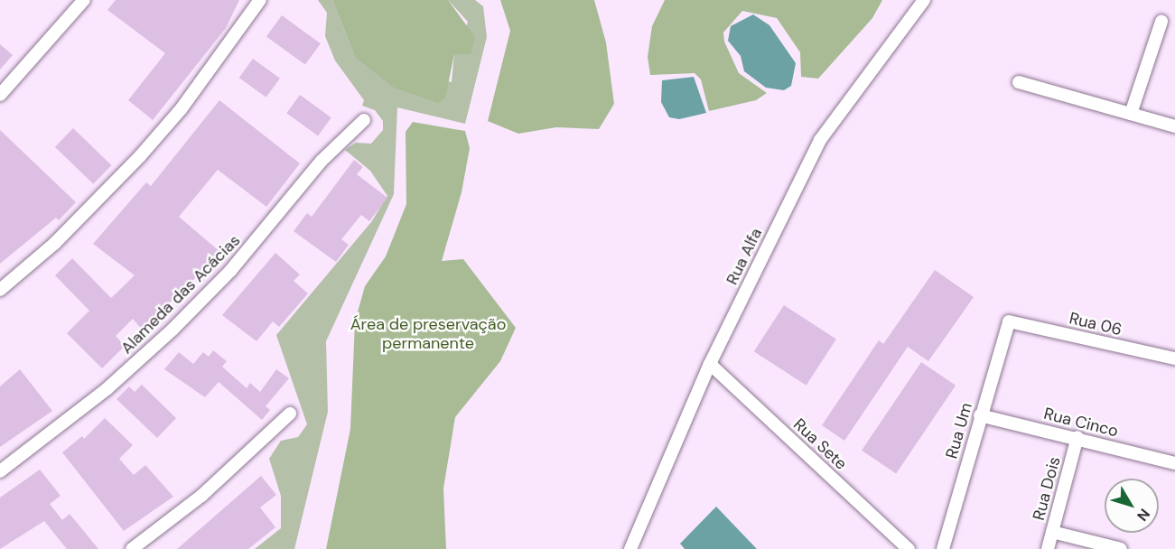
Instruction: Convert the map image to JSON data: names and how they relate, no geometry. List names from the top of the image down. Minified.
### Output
{"streets":{"street":["Rua Alfa","Alameda das Acácias","Rua 06","Rua Cinco","Rua Um","Rua Sete","Rua Dois"]},"crossings":[["Rua Alfa","Rua Sete"],["Rua 06","Rua Um"],["Rua Cinco","Rua Um"],["Rua Cinco","Rua Dois"]],"parks":["Área de preservação permanente"],"north":"bottom right"}
